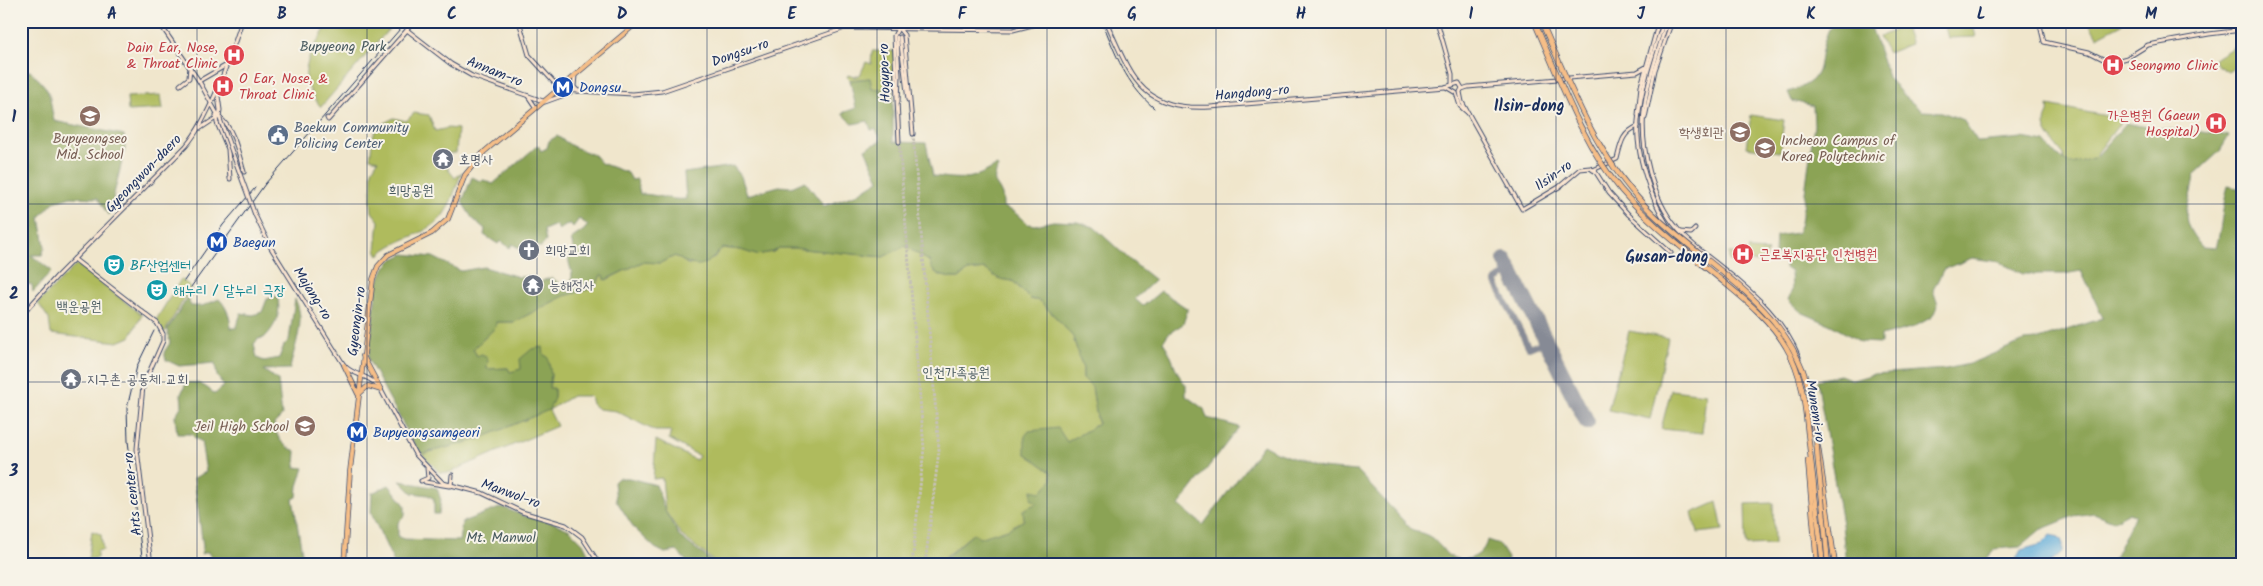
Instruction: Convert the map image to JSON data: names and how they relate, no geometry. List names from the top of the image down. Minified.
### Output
{"streets":{"main road":["Dongsu-ro","Annam-ro","Hogupo-ro","Hangdong-ro","Gyeongwon-daero","Ilsin-ro","Majang-ro","Gyeongin-ro","Munemi-ro","Manwol-ro","Arts center-ro"]},"crossings":[["Dongsu-ro","Hogupo-ro"],["Dongsu-ro","Gyeongin-ro"],["Annam-ro","Gyeongin-ro"],["Hangdong-ro","Ilsin-ro"],["Gyeongwon-daero","Arts center-ro"],["Majang-ro","Gyeongin-ro"],["Majang-ro","Manwol-ro"],["Gyeongin-ro","Manwol-ro"]],"districts":["Ilsin-dong","Gusan-dong"],"parks":["Bupyeong Park","희망공원","백운공원","인천가족공원","Mt. Manwol"],"places":{"hospital":["Dain Ear, Nose, & Throat Clinic","Seongmo Clinic","O Ear, Nose, & Throat Clinic","가은병원 (Gaeun Hospital)","근로복지공단 인천병원"],"metro station":["Dongsu","Baegun","Bupyeongsamgeori"],"school or university":["Bupyeongseo Mid. School","학생회관","Incheon Campus of Korea Polytechnic","Jeil High School"],"public building":["Baekun Community Policing Center"],"temple":["호명사","능해정사","지구촌 공동체 교회"],"church":["희망교회"],"theatre":["BF산업센터","해누리 / 달누리 극장"]},"grid":{"columns":["A","B","C","D","E","F","G","H","I","J","K","L","M"],"rows":["1","2","3"]}}
